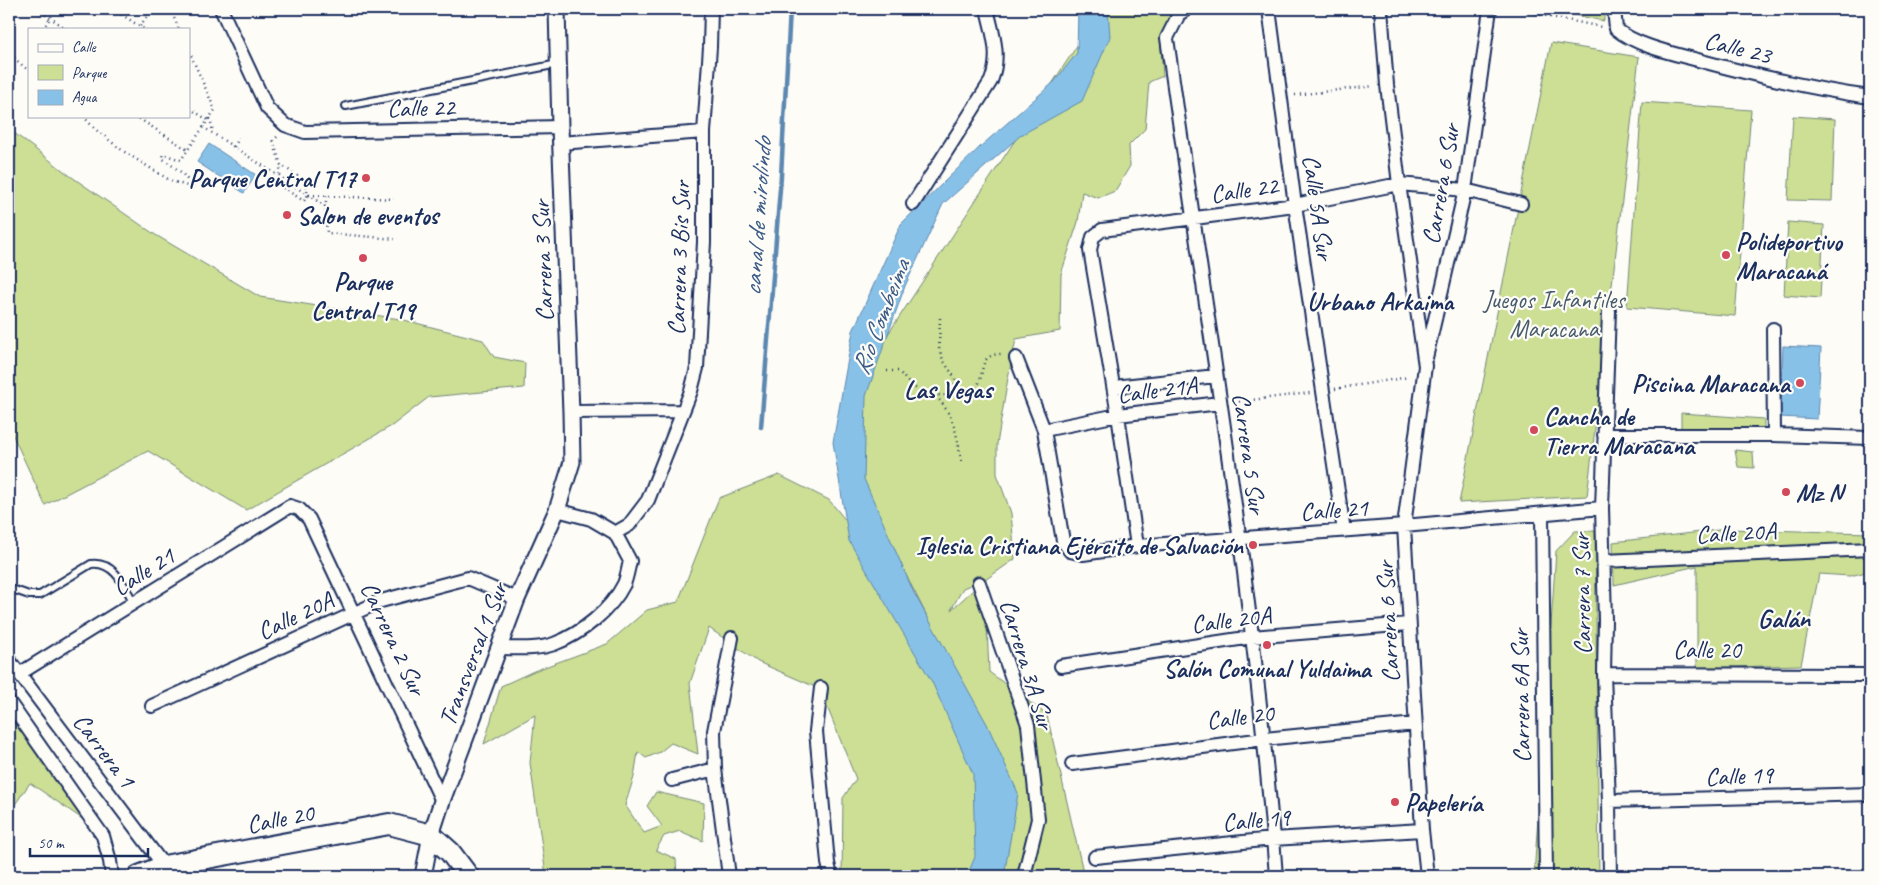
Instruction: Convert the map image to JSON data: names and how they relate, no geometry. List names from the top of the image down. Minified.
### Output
{"streets":{"main road":["Calle 20"],"street":["Calle 23","Calle 22","Carrera 6 Sur","Calle 5A Sur","Carrera 3 Bis Sur","Carrera 3 Sur","Calle 21A","Carrera 5 Sur","Calle 21","Calle 20A","Carrera 7 Sur","Carrera 2 Sur","Transversal 1 Sur","Carrera 3A Sur","Carrera 6A Sur","Carrera 1","Calle 19"]},"crossings":[["Calle 22","Carrera 6 Sur"],["Calle 22","Calle 5A Sur"],["Calle 22","Carrera 3 Sur"],["Calle 22","Carrera 5 Sur"],["Carrera 6 Sur","Calle 21A"],["Carrera 6 Sur","Calle 21"],["Carrera 6 Sur","Calle 20A"],["Carrera 6 Sur","Calle 20"],["Carrera 6 Sur","Calle 19"],["Calle 5A Sur","Calle 21A"],["Calle 5A Sur","Calle 21"],["Carrera 3 Sur","Transversal 1 Sur"],["Calle 21A","Carrera 5 Sur"],["Calle 21A","Calle 21"],["Carrera 5 Sur","Calle 21"],["Carrera 5 Sur","Calle 20A"],["Carrera 5 Sur","Calle 20"],["Carrera 5 Sur","Calle 19"],["Calle 21","Carrera 7 Sur"],["Calle 21","Carrera 2 Sur"],["Calle 21","Carrera 6A Sur"],["Calle 21","Carrera 1"],["Calle 20A","Carrera 7 Sur"],["Calle 20A","Carrera 2 Sur"],["Calle 20A","Transversal 1 Sur"],["Carrera 7 Sur","Calle 20"],["Carrera 7 Sur","Calle 19"],["Carrera 2 Sur","Transversal 1 Sur"],["Calle 20","Transversal 1 Sur"],["Calle 20","Carrera 1"]],"districts":["Urbano Arkaima","Las Vegas","Galán"],"water":["canal de mirolindo","Río Combeima"],"parks":["Juegos Infantiles Maracana"],"places":["Parque Central T17","Salon de eventos","Polideportivo Maracaná","Parque Central T19","Piscina Maracana","Cancha de Tierra Maracana","Mz N","Iglesia Cristiana Ejército de Salvación","Salón Comunal Yuldaima","Papelería"],"legend":["Calle","Parque","Agua"],"scale_bar":"50 m"}
